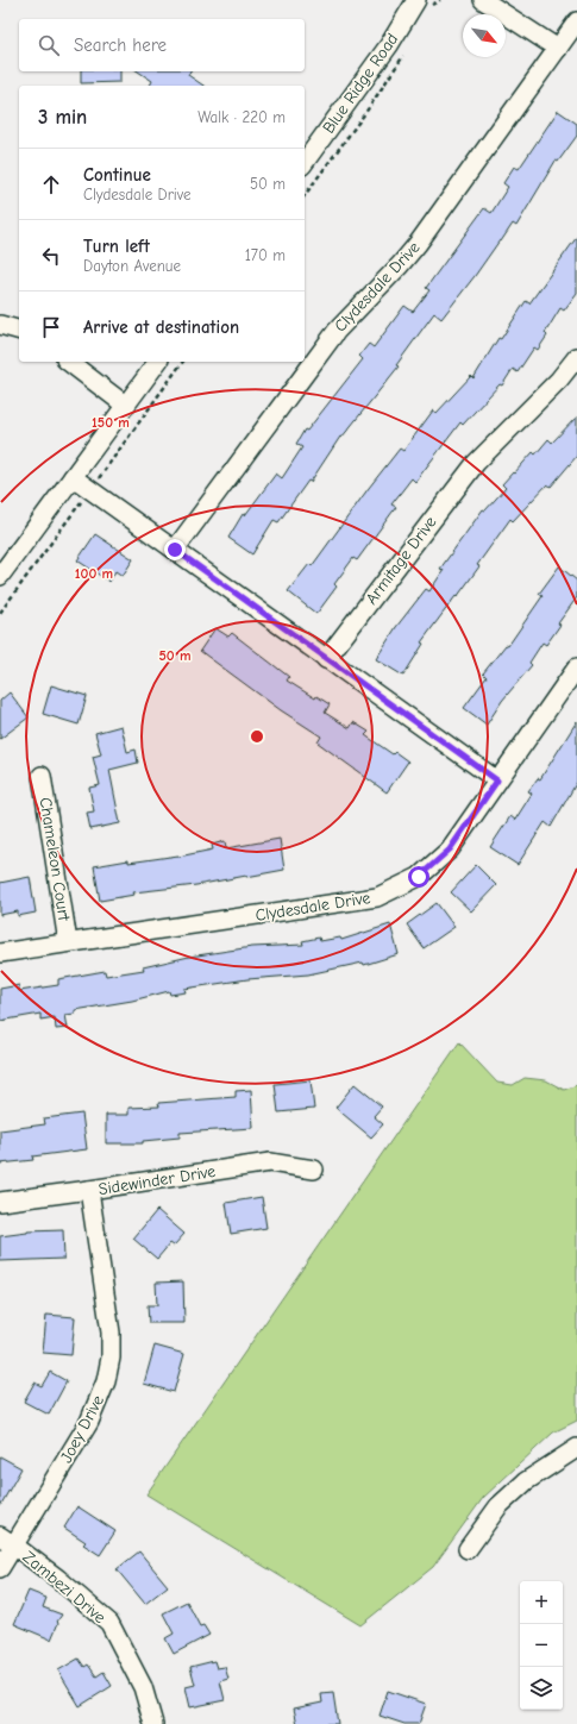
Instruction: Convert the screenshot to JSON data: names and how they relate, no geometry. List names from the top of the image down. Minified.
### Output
{"streets":{"street":["Blue Ridge Road","Clydesdale Drive","Armitage Drive","Chameleon Court","Sidewinder Drive","Joey Drive","Zambezi Drive"]},"crossings":[["Clydesdale Drive","Chameleon Court"],["Sidewinder Drive","Joey Drive"],["Joey Drive","Zambezi Drive"]],"north":"bottom right","page":{"search":"Search here","heading":["3 min","Walk · 220 m"],"list":[["Continue","Clydesdale Drive","50 m"],["Turn left","Dayton Avenue","170 m"],"Arrive at destination"],"map_buttons":["+","−"]},"rings":["150 m","100 m","50 m"]}
